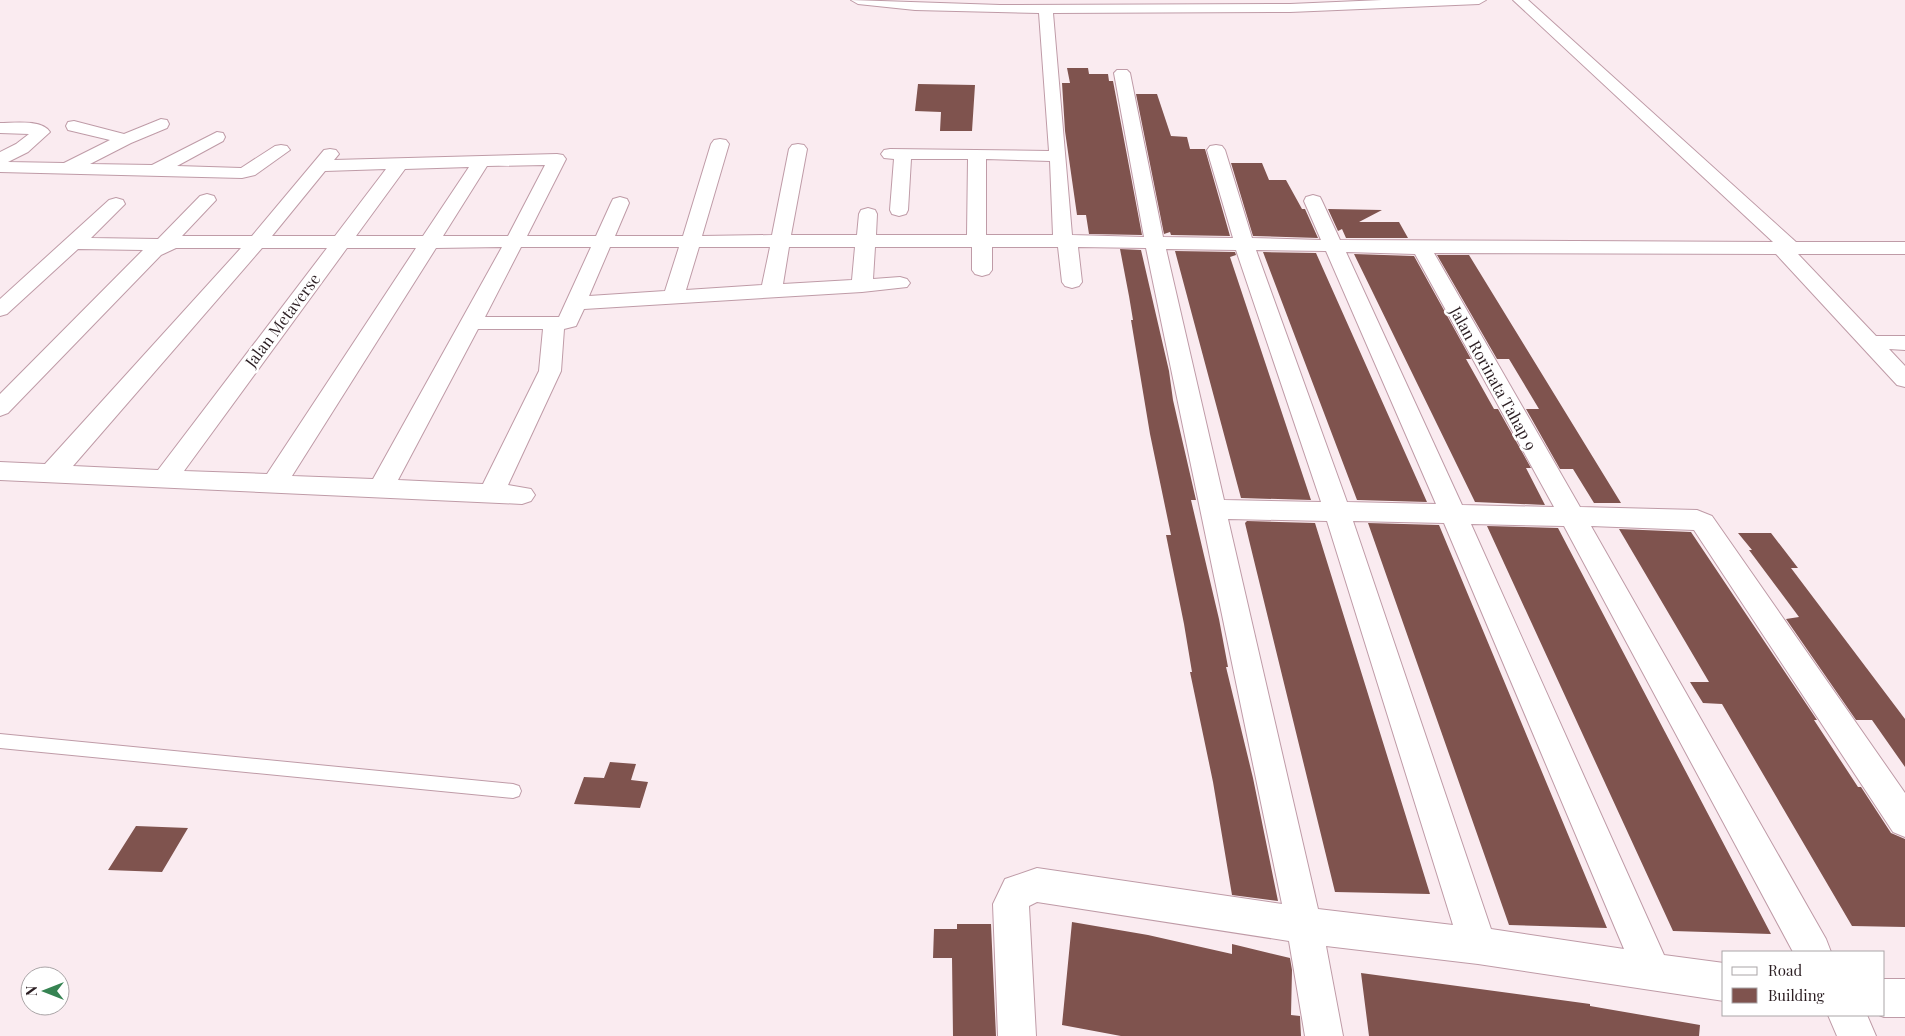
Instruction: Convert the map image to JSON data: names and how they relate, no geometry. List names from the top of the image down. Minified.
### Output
{"streets":{"street":["Jalan Metaverse","Jalan Rorinata Tahap 9"]},"legend":["Road","Building"],"north":"left"}
